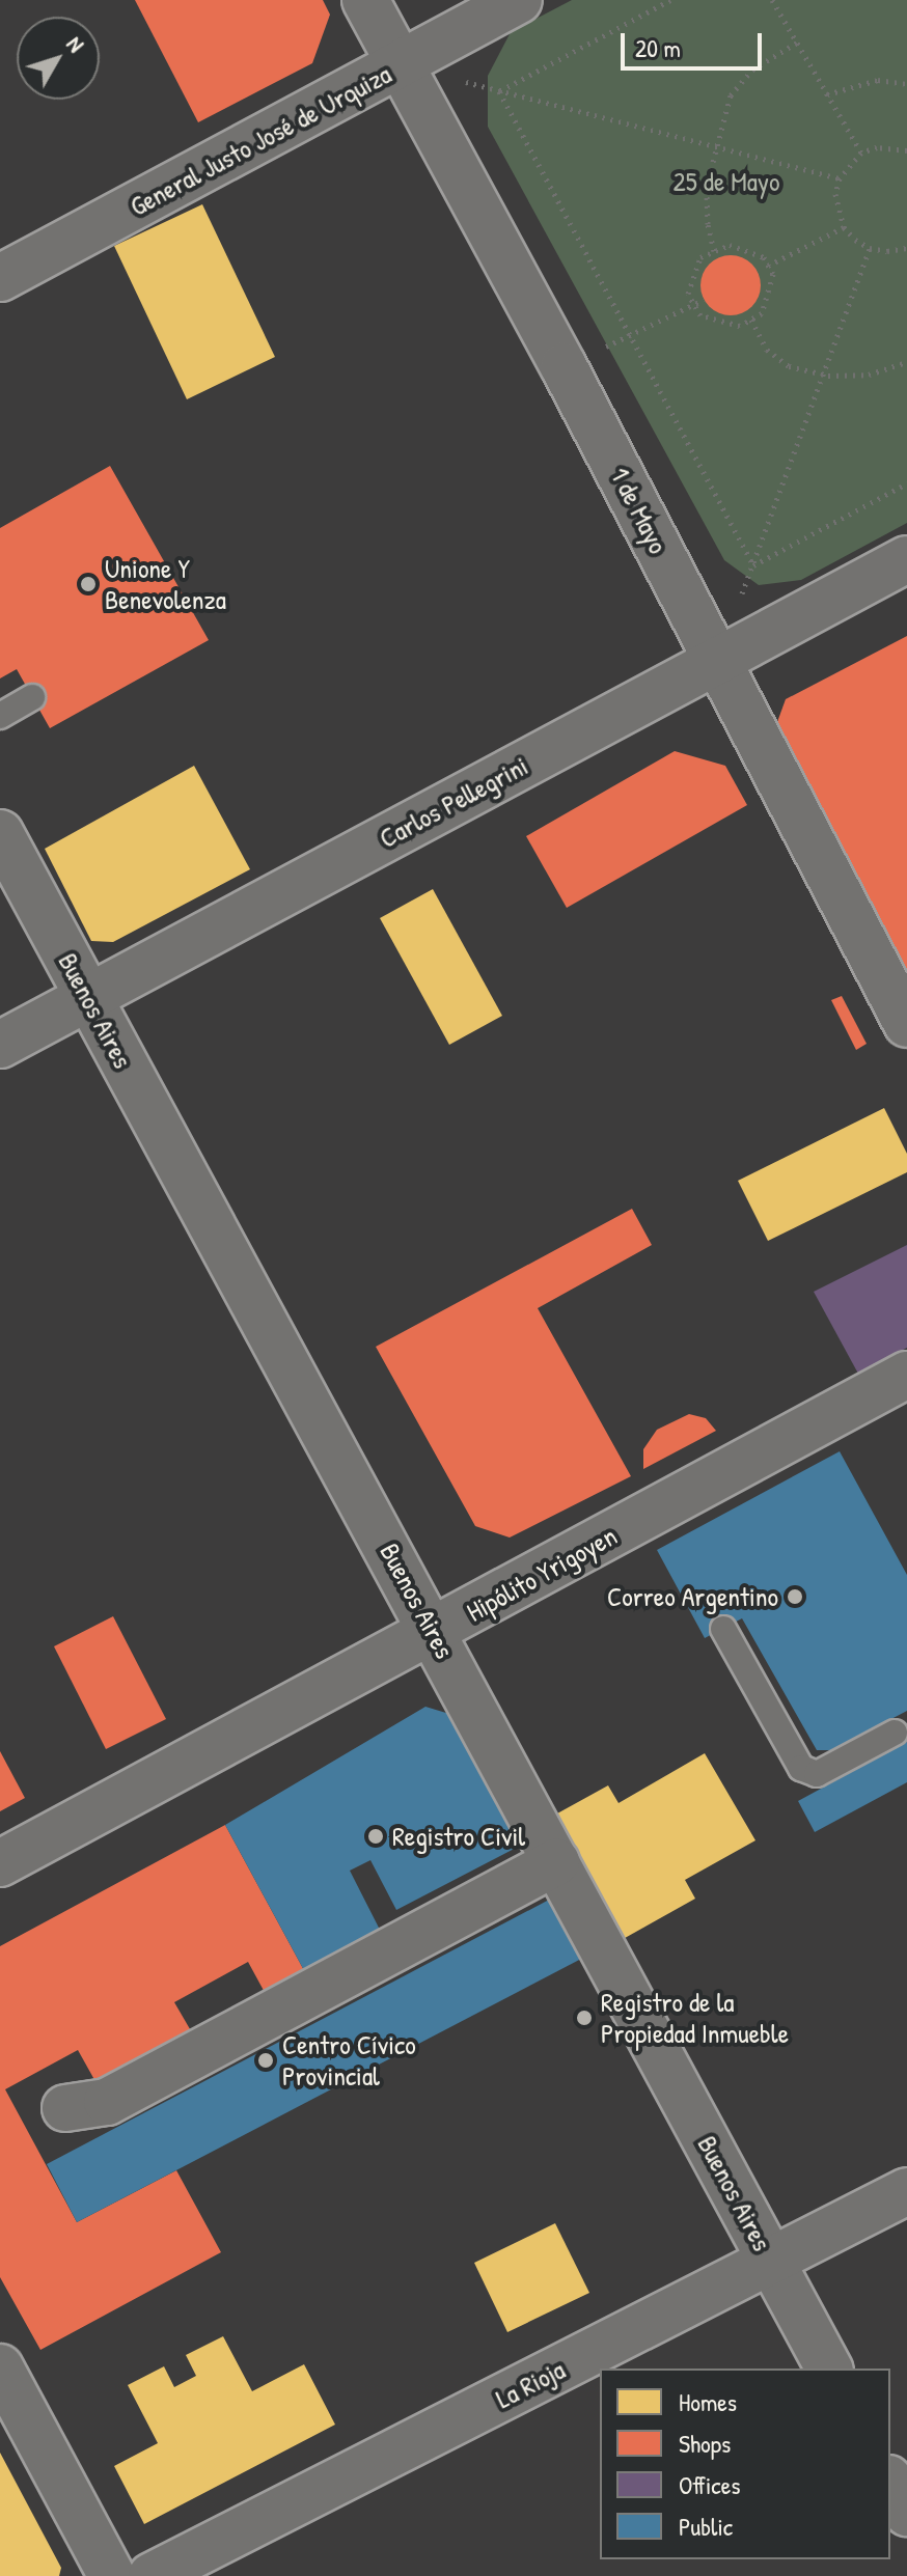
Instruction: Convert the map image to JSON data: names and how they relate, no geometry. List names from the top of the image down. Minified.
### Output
{"streets":{"street":["General Justo José de Urquiza","1 de Mayo","Carlos Pellegrini","Buenos Aires","Hipólito Yrigoyen","La Rioja"]},"crossings":[["General Justo José de Urquiza","1 de Mayo"],["1 de Mayo","Carlos Pellegrini"],["Carlos Pellegrini","Buenos Aires"],["Buenos Aires","Hipólito Yrigoyen"],["Buenos Aires","La Rioja"]],"parks":["25 de Mayo"],"places":["Unione Y Benevolenza","Correo Argentino","Registro Civil","Registro de la Propiedad Inmueble","Centro Cívico Provincial"],"legend":["Homes","Shops","Offices","Public"],"scale_bar":"20 m","north":"top right"}
